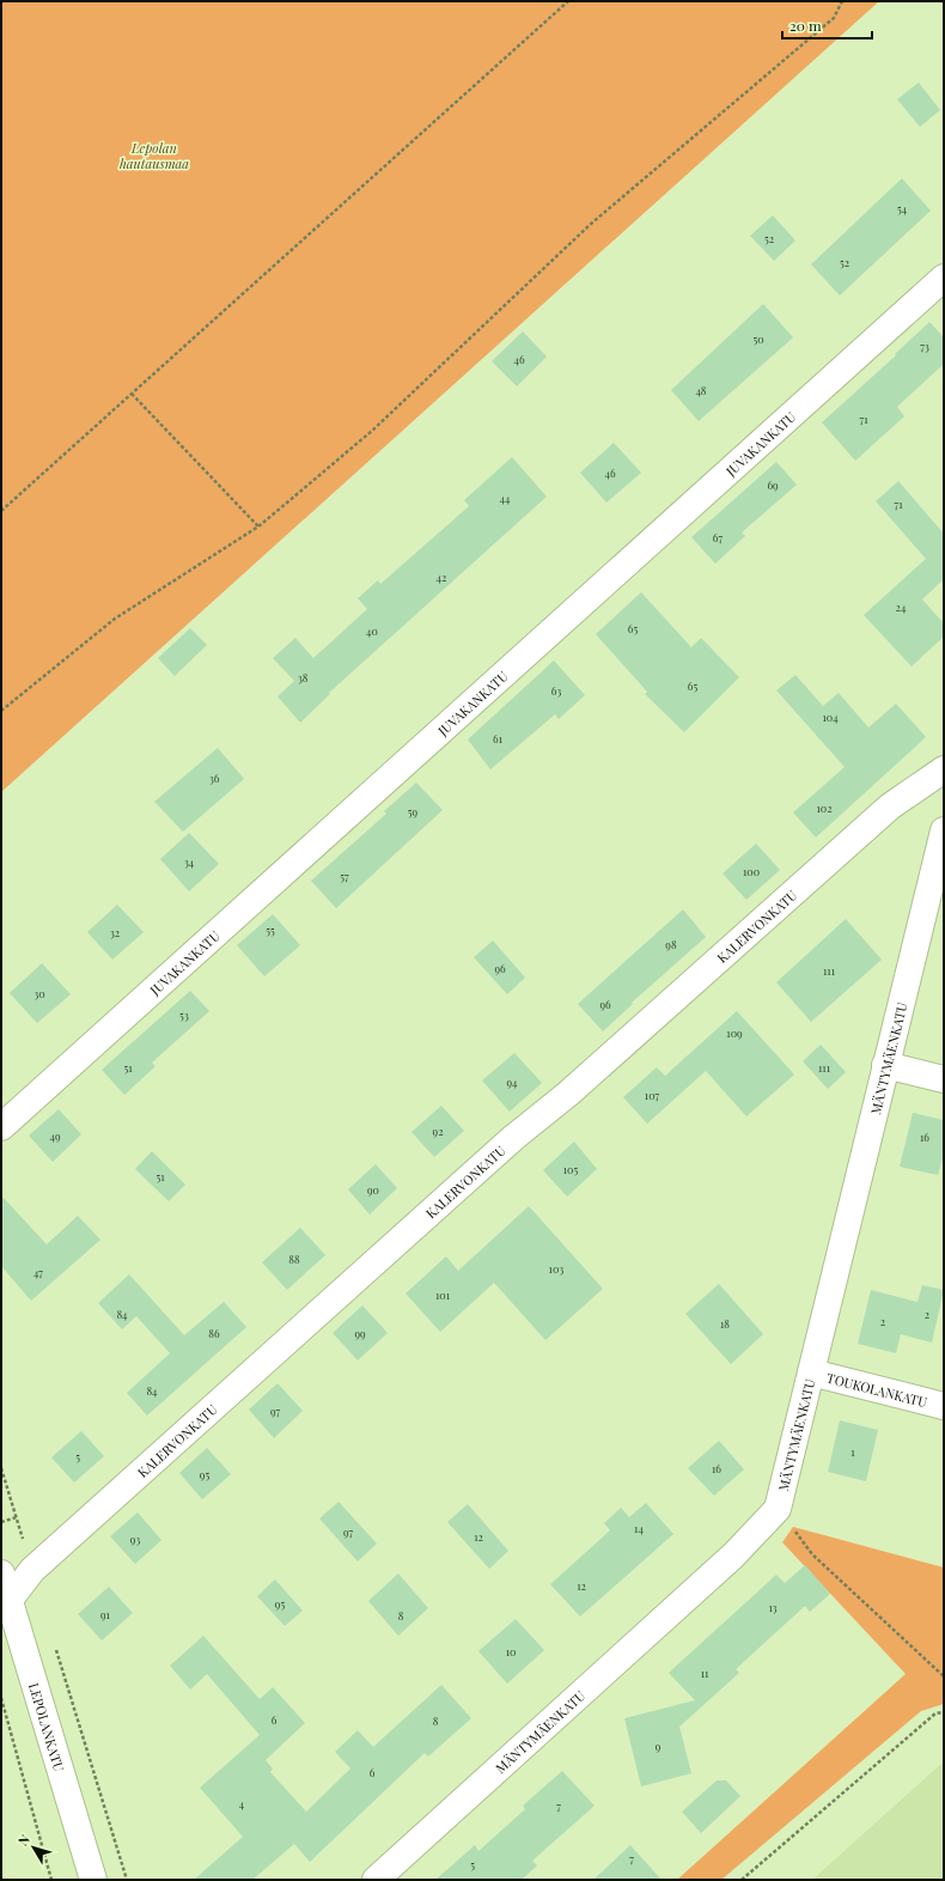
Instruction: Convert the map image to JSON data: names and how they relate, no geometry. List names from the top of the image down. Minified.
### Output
{"streets":{"street":["JUVAKANKATU","KALERVONKATU","MÄNTYMÄENKATU","TOUKOLANKATU","LEPOLANKATU"]},"crossings":[["KALERVONKATU","LEPOLANKATU"],["MÄNTYMÄENKATU","TOUKOLANKATU"]],"parks":["Lepolan hautausmaa"],"house_numbers":["54","52","52","50","73","46","48","71","46","69","44","71","67","42","24","65","40","38","65","63","104","61","36","102","59","34","100","57","55","32","98","96","111","30","96","53","109","51","111","94","107","92","49","16","105","51","90","88","103","47","101","84","2","2","18","86","99","84","97","1","5","16","95","14","97","12","93","12","95","13","91","8","10","11","6","8","9","6","4","7","7","5"],"scale_bar":"20 m","north":"top left"}
